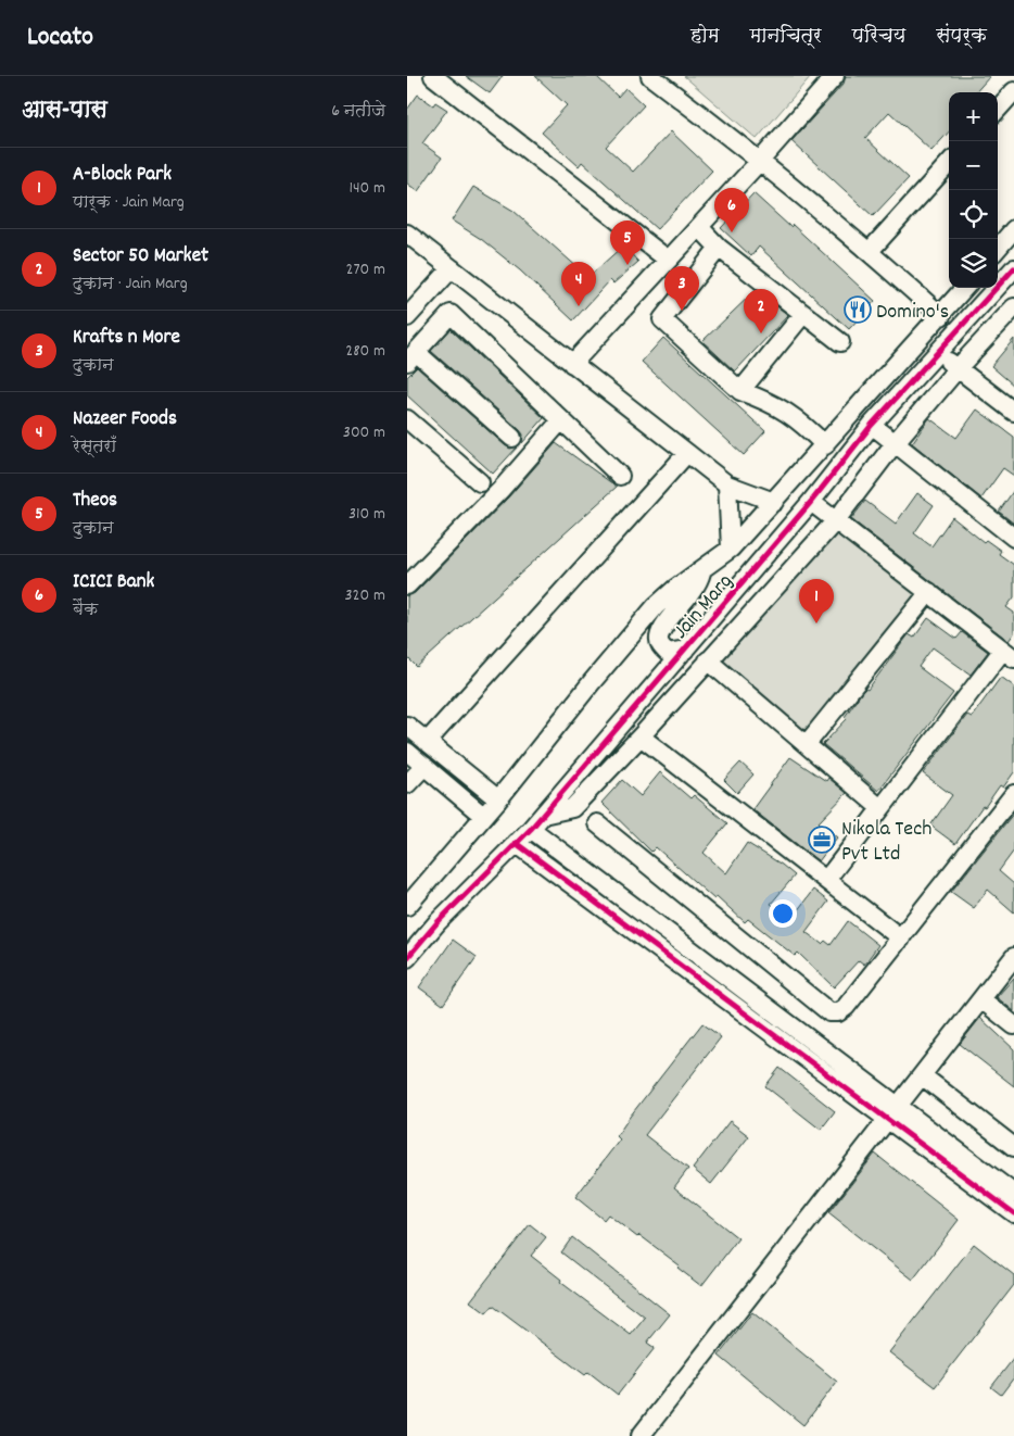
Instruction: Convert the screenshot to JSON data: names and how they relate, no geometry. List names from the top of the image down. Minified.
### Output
{"streets":{"street":["Jain Marg"]},"places":{"restaurant":["Domino's"],"office":["Nikola Tech Pvt Ltd"]},"page":{"header":"Locato","nav":["होम","मानचित्र","परिचय","संपर्क"],"heading":["आस-पास","6 नतीजे"],"map_buttons":["+","−"],"list":[{"mark":"1","name":"A-Block Park","note":"पार्क · Jain Marg","value":"140 m"},{"mark":"2","name":"Sector 50 Market","note":"दुकान · Jain Marg","value":"270 m"},{"mark":"3","name":"Krafts n More","note":"दुकान","value":"280 m"},{"mark":"4","name":"Nazeer Foods","note":"रेस्तराँ","value":"300 m"},{"mark":"5","name":"Theos","note":"दुकान","value":"310 m"},{"mark":"6","name":"ICICI Bank","note":"बैंक","value":"320 m"}],"pins":["6","5","4","3","2","1"]}}
